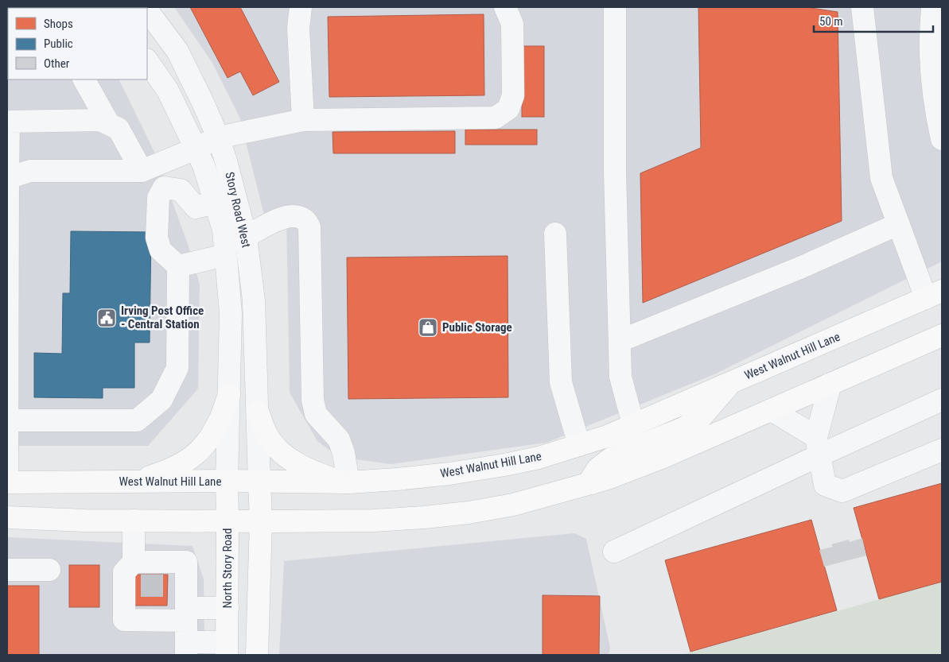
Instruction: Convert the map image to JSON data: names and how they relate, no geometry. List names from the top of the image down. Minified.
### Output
{"streets":{"main road":["West Walnut Hill Lane","North Story Road"],"street":["Story Road West"]},"crossings":[["Story Road West","West Walnut Hill Lane"],["Story Road West","North Story Road"],["West Walnut Hill Lane","North Story Road"]],"places":{"public building":["Irving Post Office - Central Station"],"shop":["Public Storage"]},"legend":["Shops","Public","Other"],"scale_bar":"50 m"}
